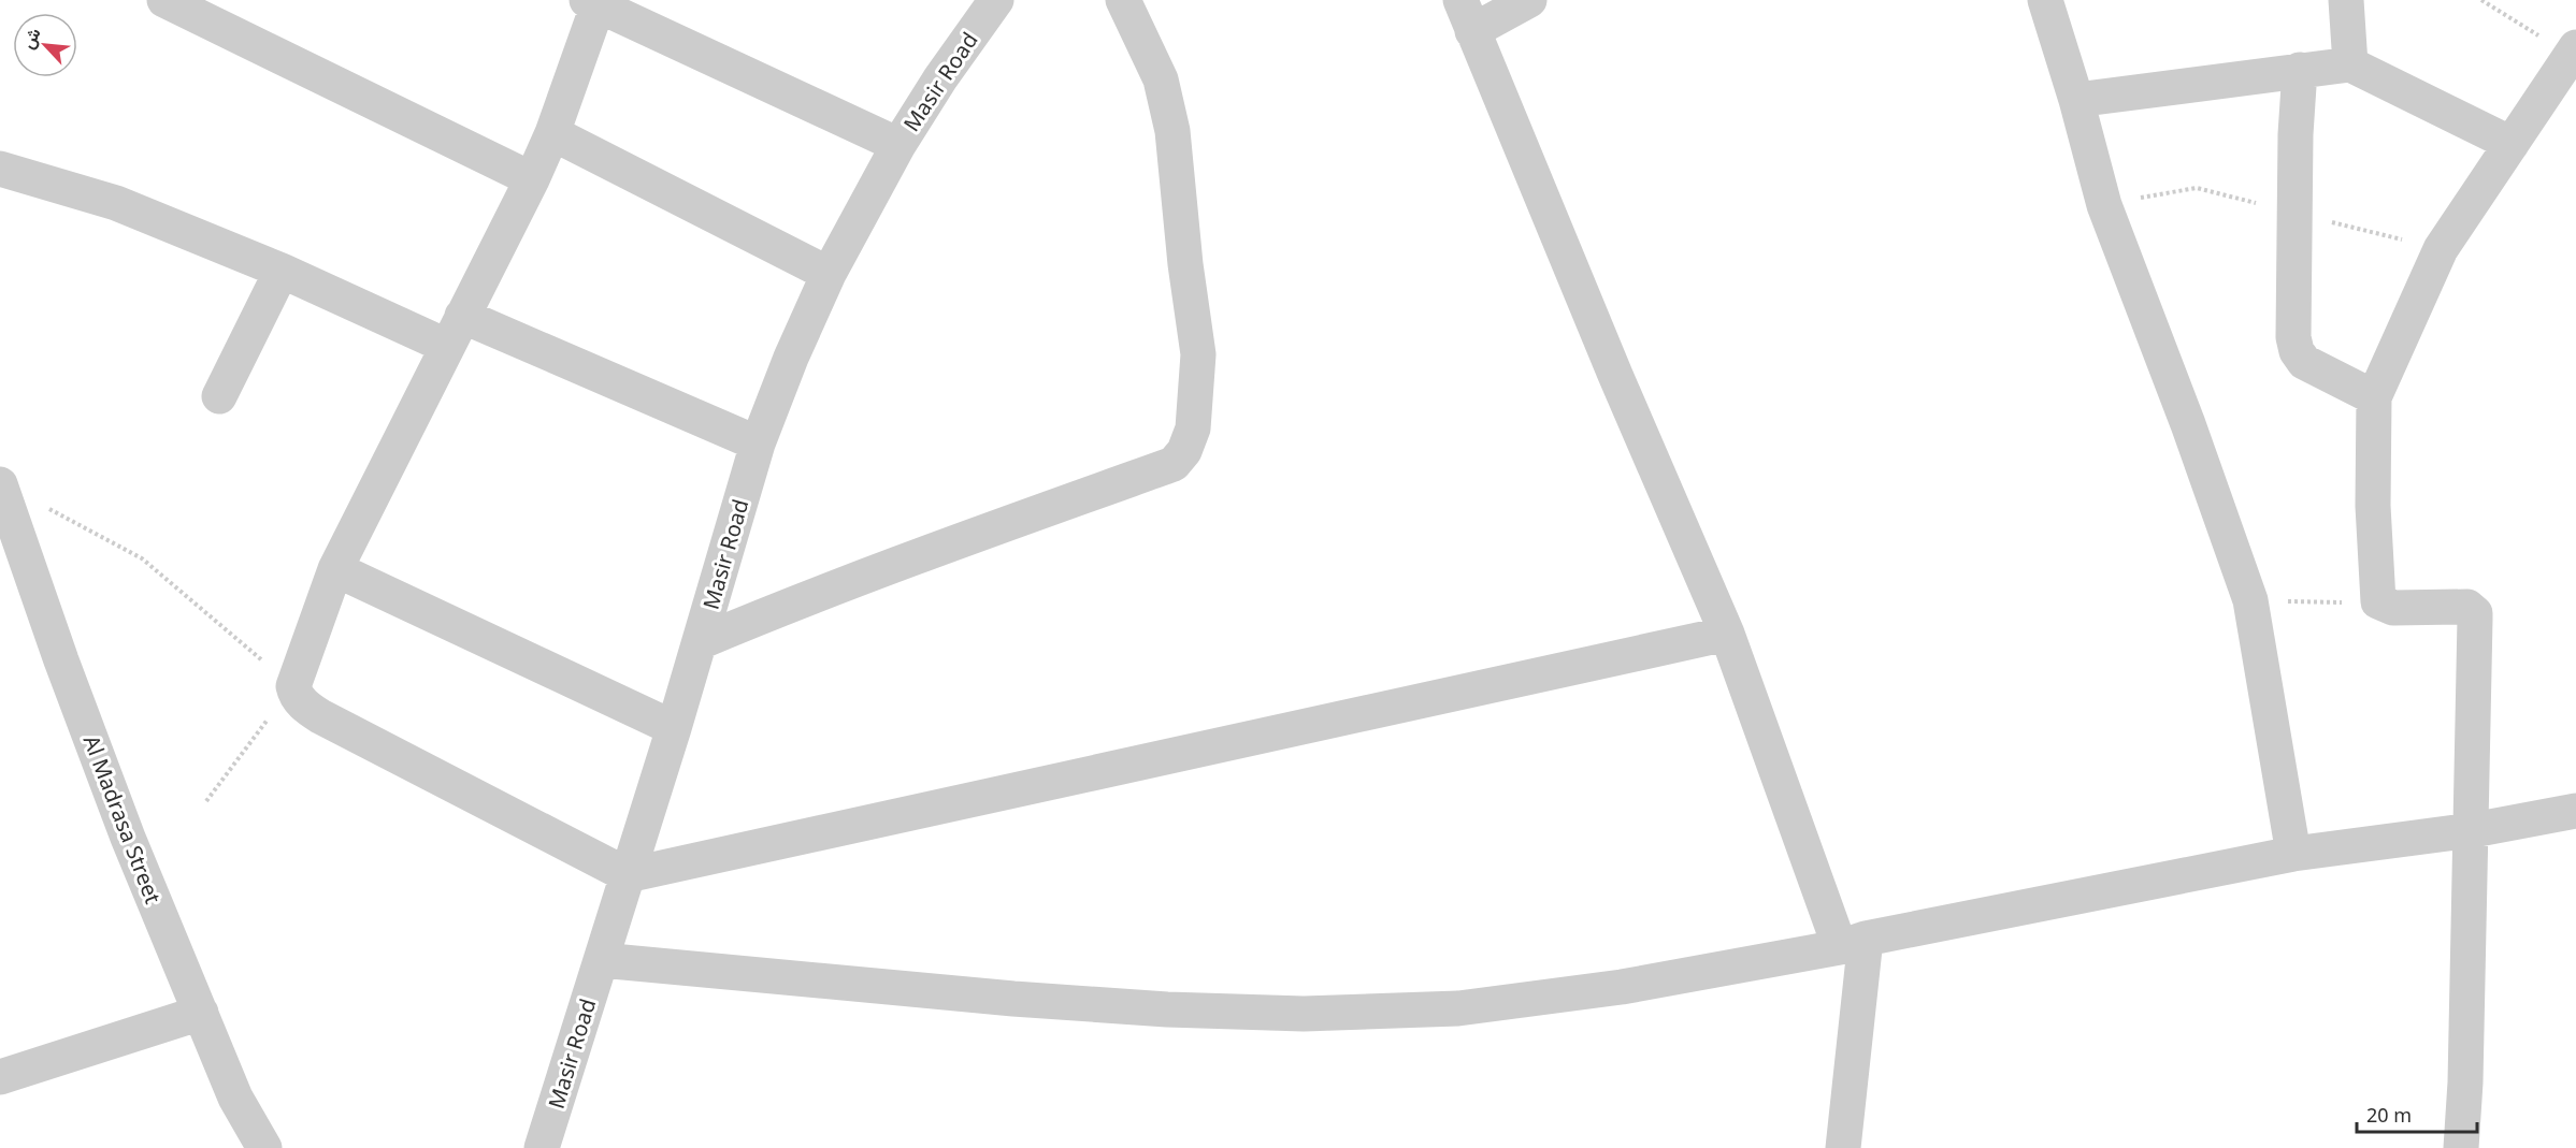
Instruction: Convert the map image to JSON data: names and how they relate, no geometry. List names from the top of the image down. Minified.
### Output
{"streets":{"street":["Masir Road","Al Madrasa Street"]},"scale_bar":"20 m","north":"top left"}
